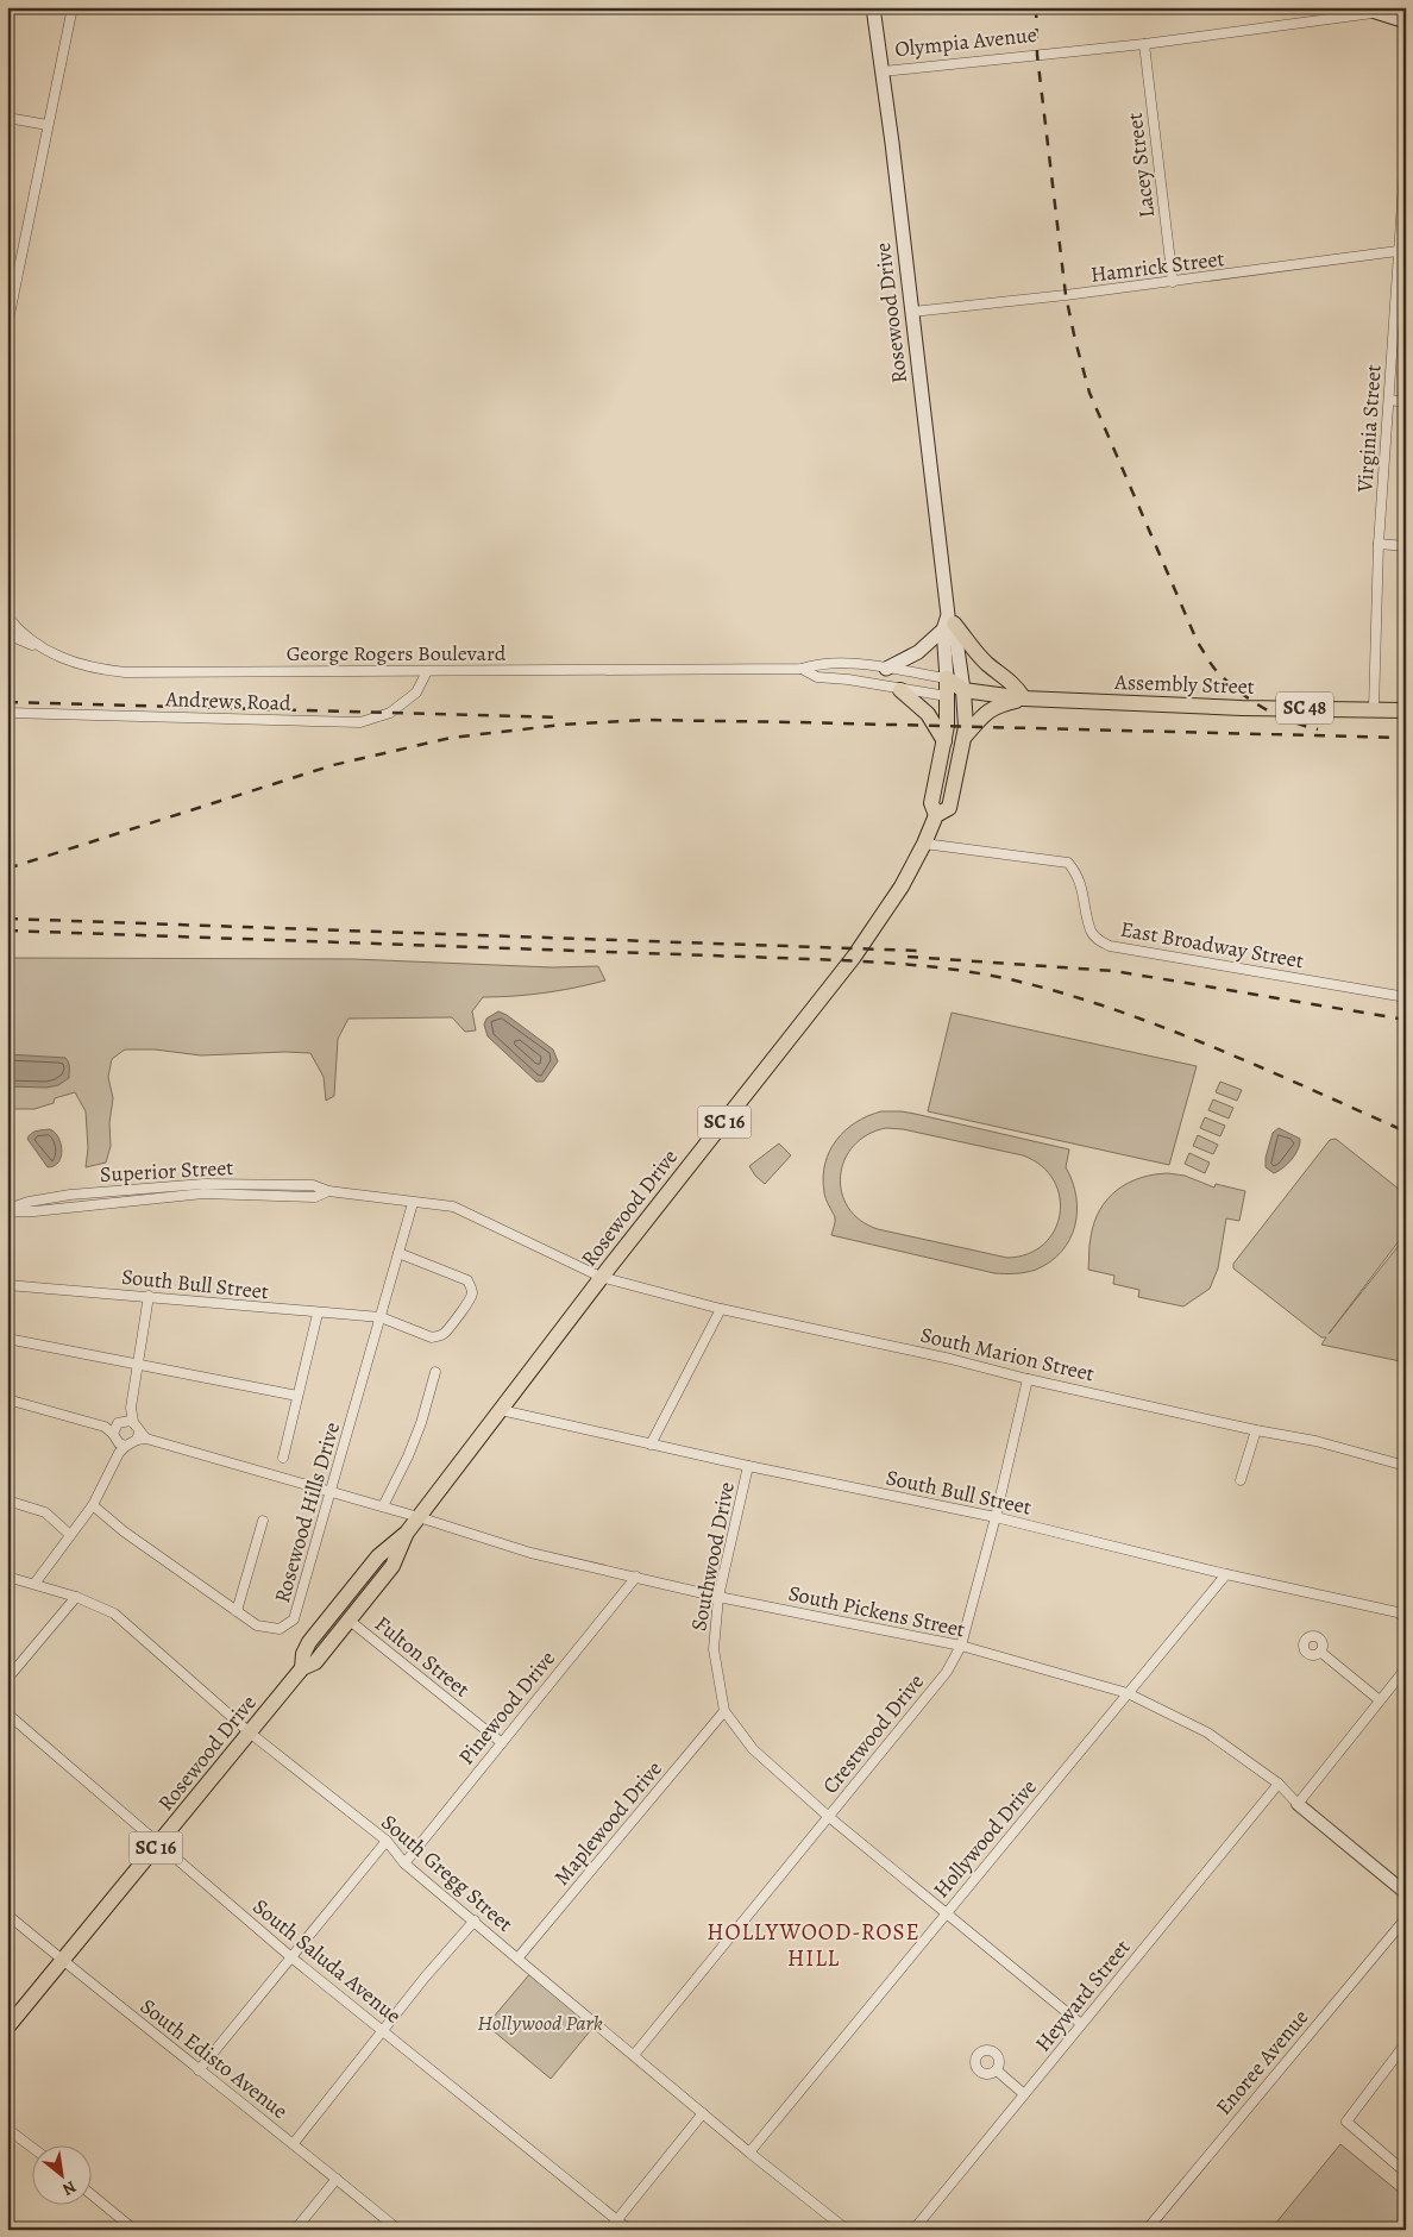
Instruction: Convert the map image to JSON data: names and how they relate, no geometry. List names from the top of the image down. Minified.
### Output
{"streets":{"main road":["Olympia Avenue","Rosewood Drive","Assembly Street","SC 48","SC 16"],"street":["Lacey Street","Hamrick Street","Virginia Street","George Rogers Boulevard","Andrews Road","East Broadway Street","Superior Street","South Bull Street","South Marion Street","Rosewood Hills Drive","Southwood Drive","South Pickens Street","Fulton Street","Pinewood Drive","Crestwood Drive","Maplewood Drive","Hollywood Drive","South Gregg Street","South Saluda Avenue","Heyward Street","South Edisto Avenue","Enoree Avenue"]},"crossings":[["Olympia Avenue","Lacey Street"],["Olympia Avenue","Rosewood Drive"],["Lacey Street","Hamrick Street"],["Hamrick Street","Rosewood Drive"],["Hamrick Street","Virginia Street"],["Rosewood Drive","George Rogers Boulevard"],["Rosewood Drive","Assembly Street"],["Rosewood Drive","East Broadway Street"],["Rosewood Drive","Superior Street"],["Rosewood Drive","South Bull Street"],["Rosewood Drive","South Marion Street"],["Rosewood Drive","South Pickens Street"],["Rosewood Drive","Fulton Street"],["Rosewood Drive","South Gregg Street"],["Rosewood Drive","South Saluda Avenue"],["Rosewood Drive","South Edisto Avenue"],["Virginia Street","Assembly Street"],["George Rogers Boulevard","Assembly Street"],["George Rogers Boulevard","Andrews Road"],["Superior Street","South Marion Street"],["Superior Street","Rosewood Hills Drive"],["South Bull Street","Rosewood Hills Drive"],["South Bull Street","Southwood Drive"],["South Bull Street","Crestwood Drive"],["South Bull Street","Hollywood Drive"],["South Marion Street","Crestwood Drive"],["Southwood Drive","South Pickens Street"],["Southwood Drive","Crestwood Drive"],["Southwood Drive","Maplewood Drive"],["Southwood Drive","Hollywood Drive"],["Southwood Drive","Heyward Street"],["South Pickens Street","Pinewood Drive"],["South Pickens Street","Crestwood Drive"],["South Pickens Street","Hollywood Drive"],["South Pickens Street","Heyward Street"],["Fulton Street","Pinewood Drive"],["Pinewood Drive","South Gregg Street"],["Crestwood Drive","South Gregg Street"],["Maplewood Drive","South Gregg Street"],["Hollywood Drive","South Gregg Street"]],"districts":["HOLLYWOOD-ROSE HILL"],"parks":["Hollywood Park"],"north":"bottom right"}
